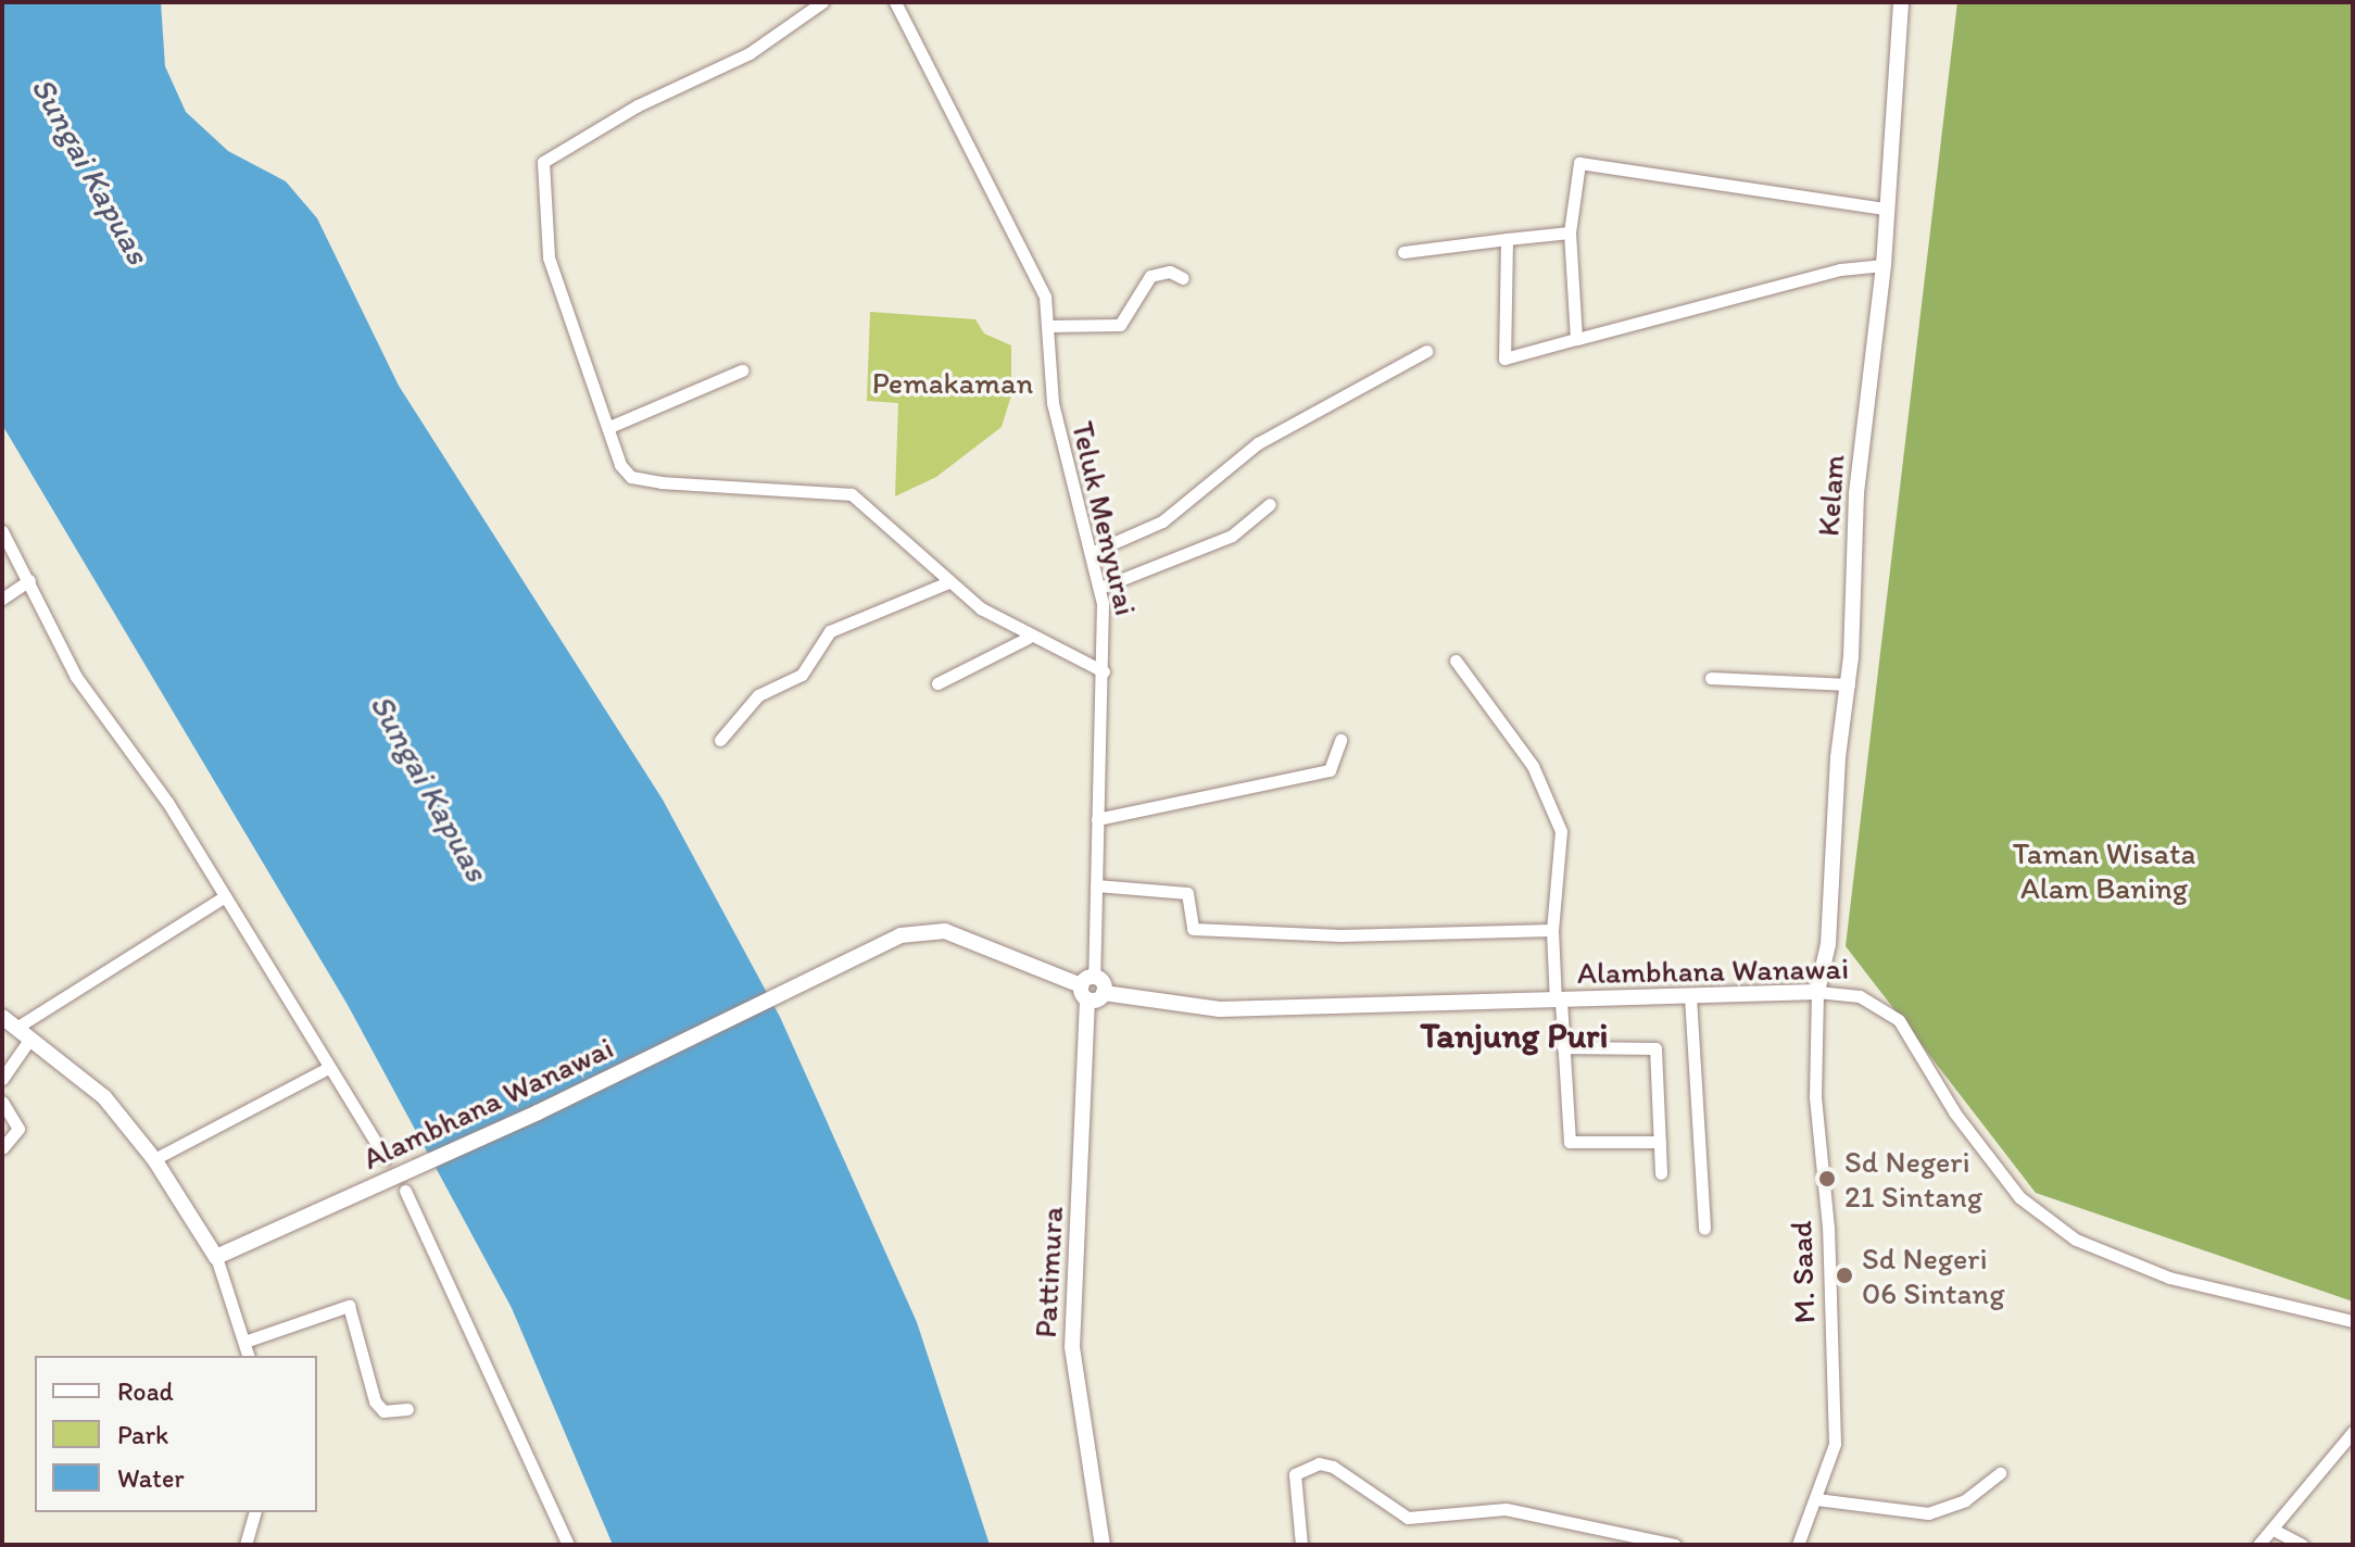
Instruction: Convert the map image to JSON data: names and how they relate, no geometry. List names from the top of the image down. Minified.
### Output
{"streets":{"main road":["Kelam","Alambhana Wanawai","Pattimura"],"street":["Teluk Menyurai","M. Saad"]},"crossings":[["Kelam","Alambhana Wanawai"],["Kelam","M. Saad"],["Teluk Menyurai","Alambhana Wanawai"],["Teluk Menyurai","Pattimura"],["Alambhana Wanawai","Pattimura"],["Alambhana Wanawai","M. Saad"]],"districts":["Tanjung Puri"],"water":["Sungai Kapuas"],"parks":["Pemakaman","Taman Wisata Alam Baning"],"places":["Sd Negeri 21 Sintang","Sd Negeri 06 Sintang"],"legend":["Road","Park","Water"]}
